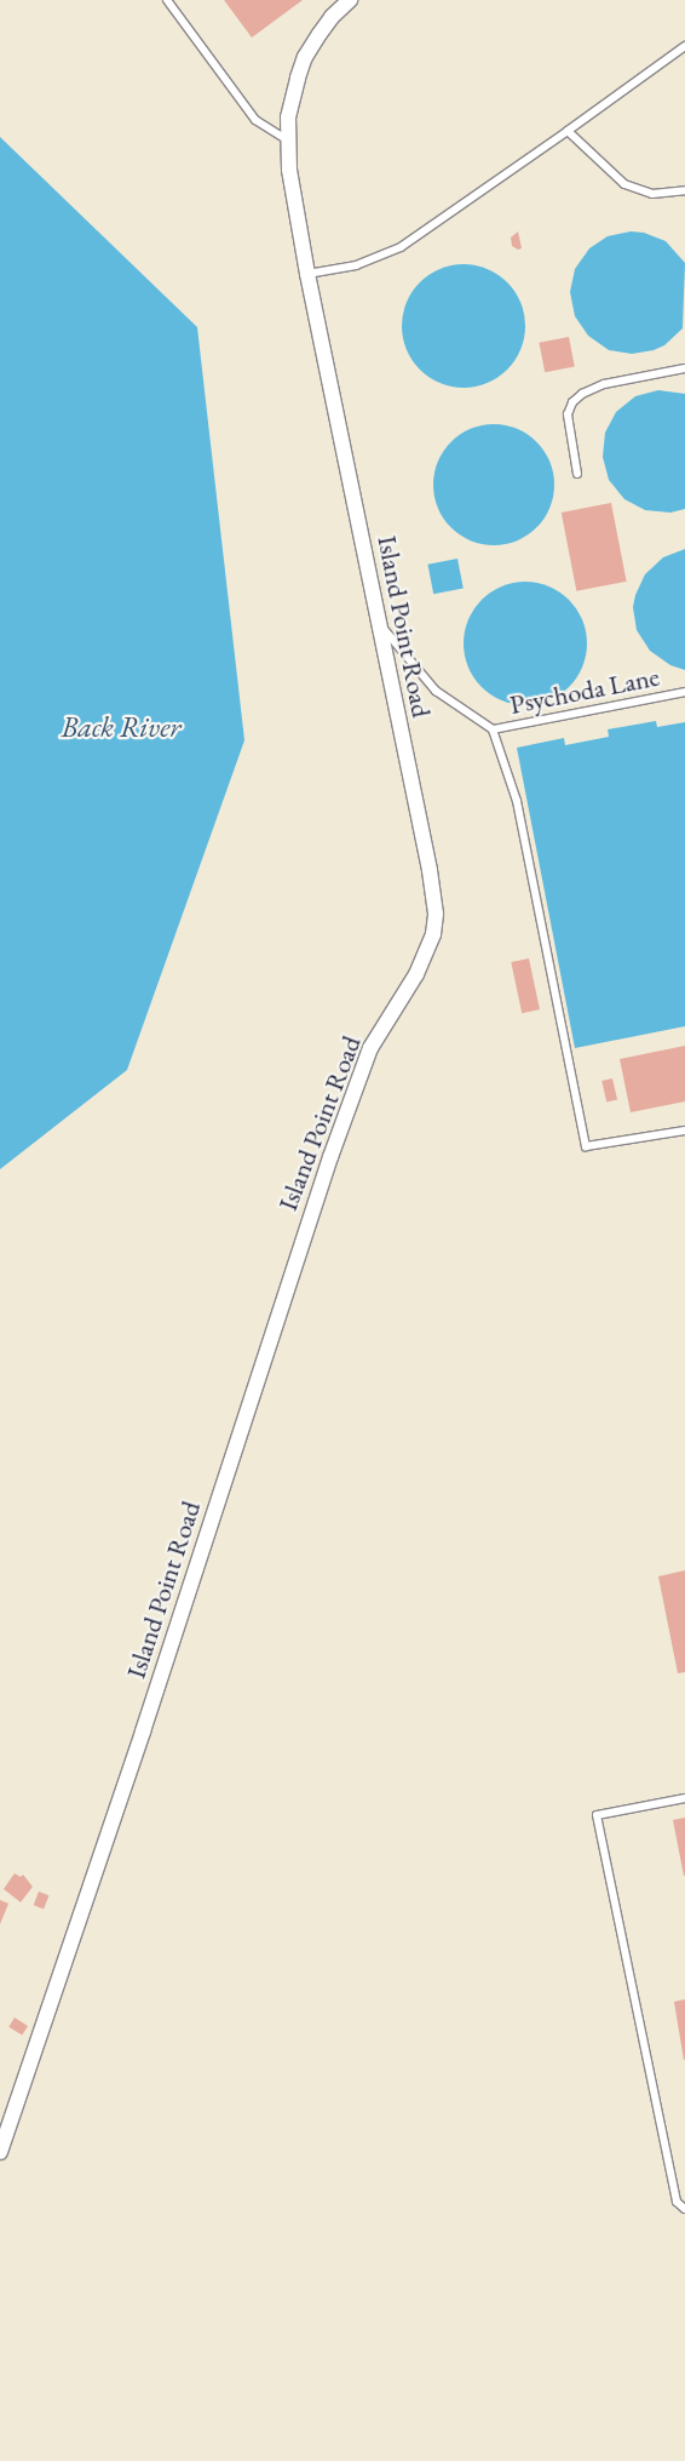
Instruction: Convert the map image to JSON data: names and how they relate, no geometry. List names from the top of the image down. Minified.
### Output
{"streets":{"street":["Island Point Road"],"lane":["Psychoda Lane"]},"water":["Back River"]}
